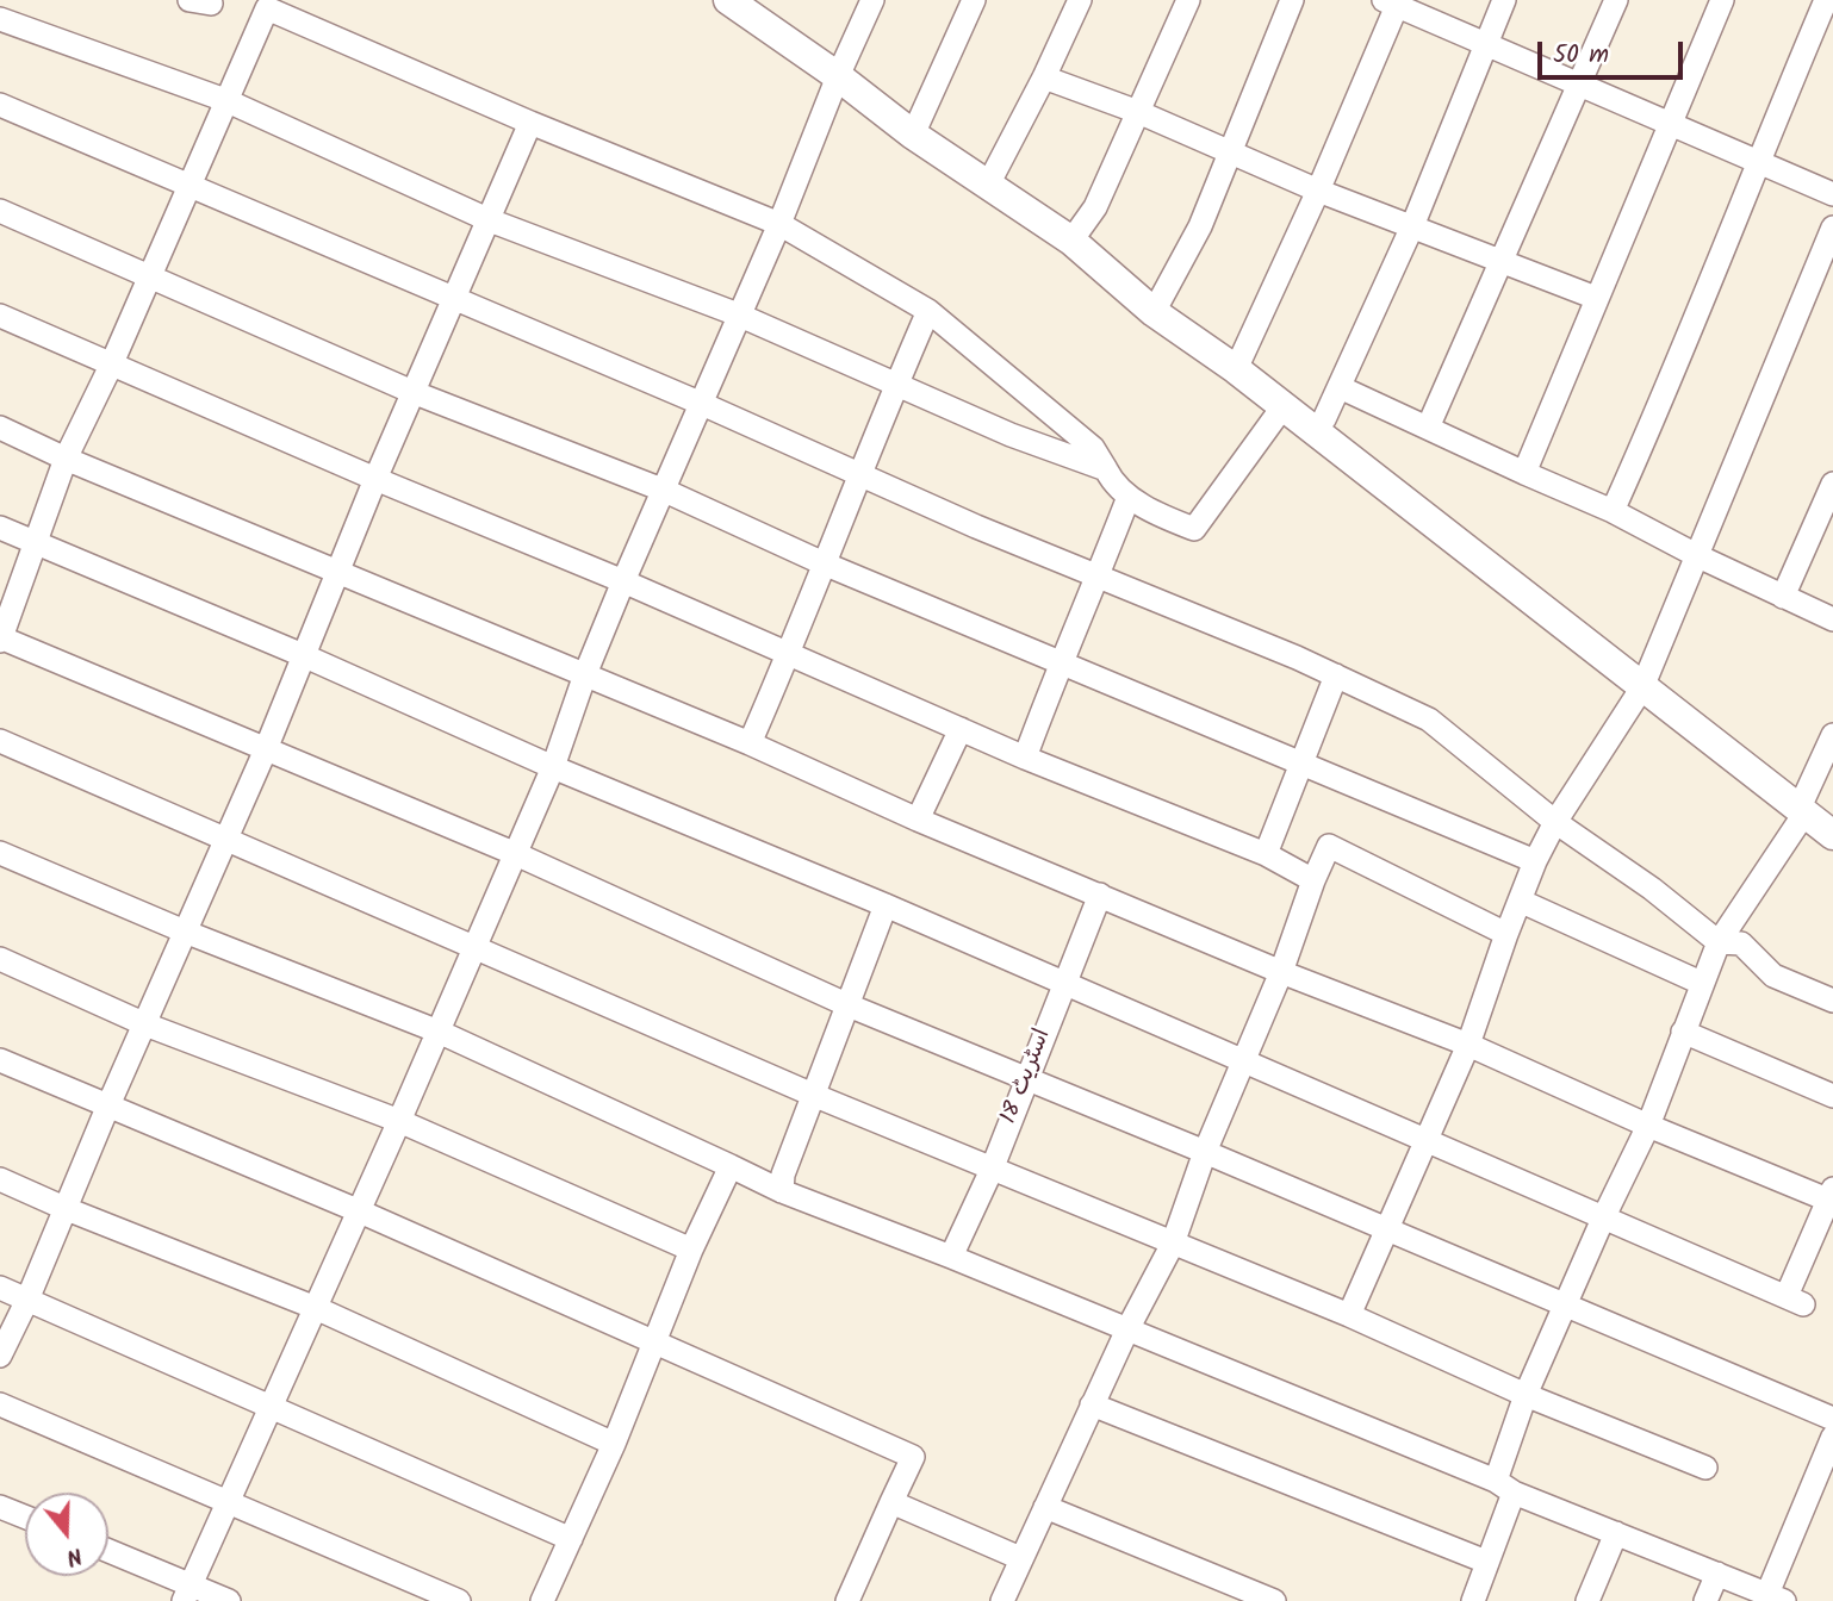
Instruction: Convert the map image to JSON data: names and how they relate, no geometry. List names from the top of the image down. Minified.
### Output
{"streets":{"street":["اسٹریٹ 18"]},"scale_bar":"50 m","north":"bottom"}
